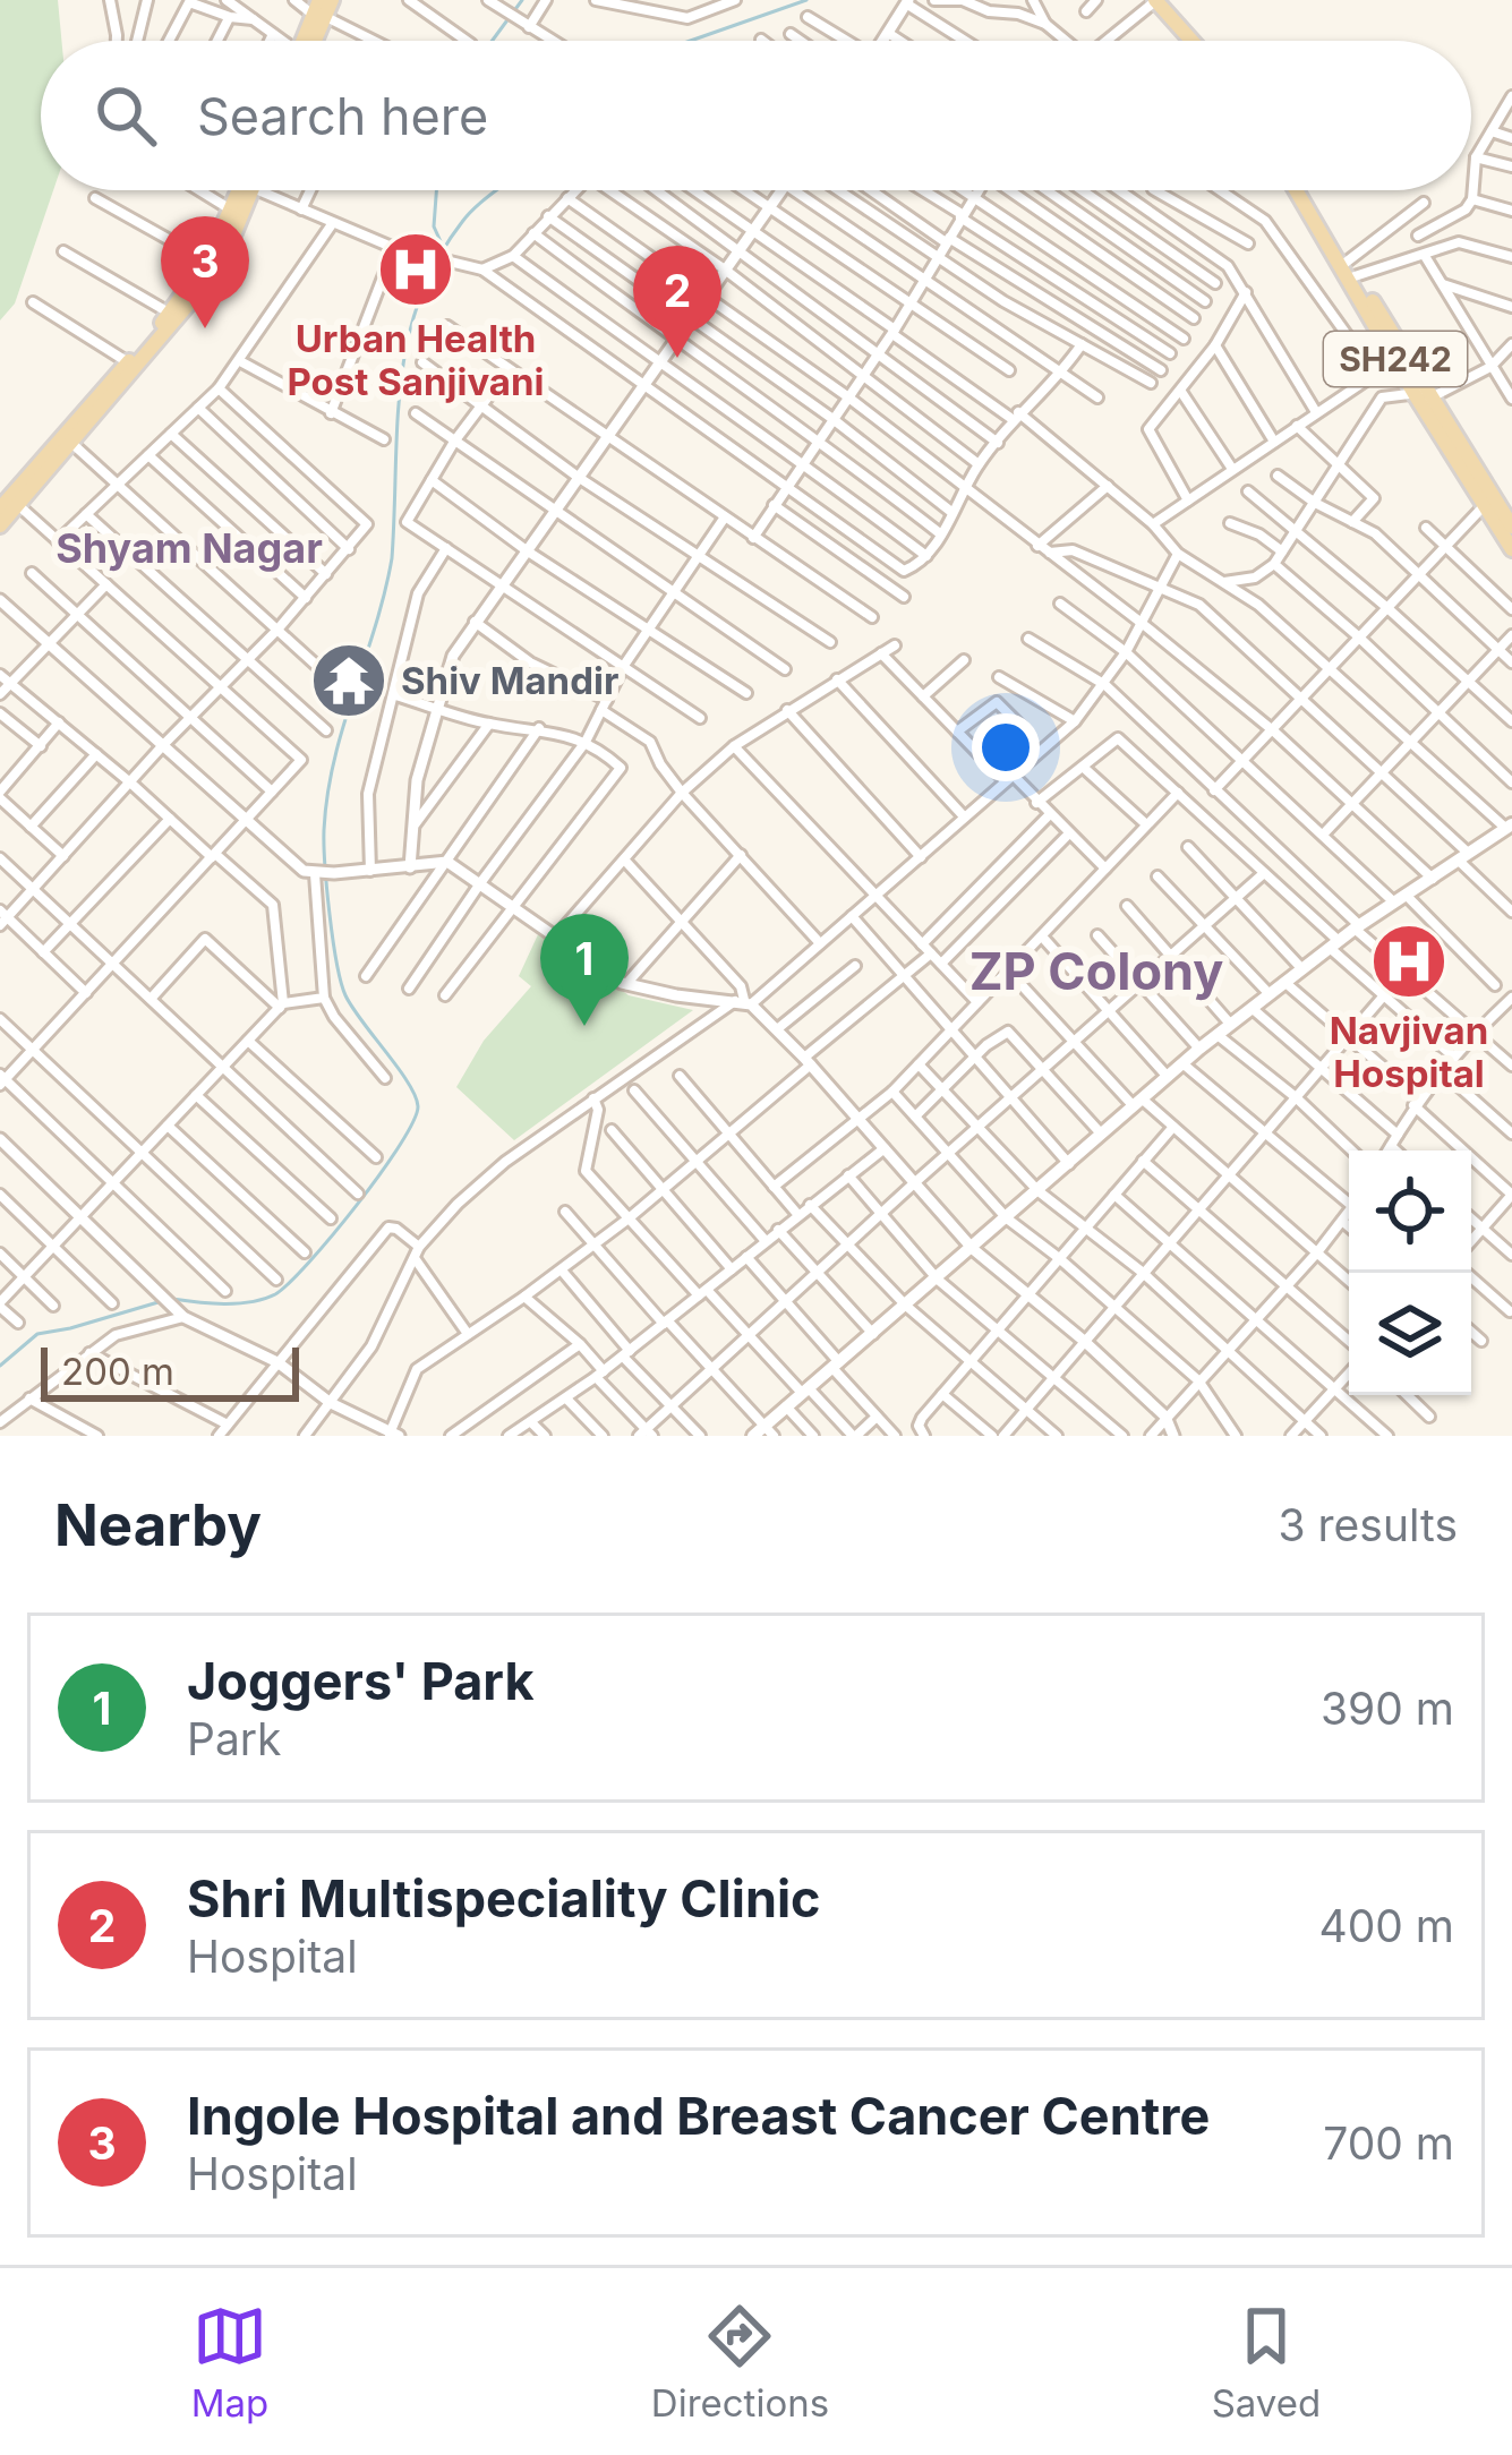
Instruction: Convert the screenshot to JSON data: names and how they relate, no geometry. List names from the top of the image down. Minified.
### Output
{"streets":{"main road":["SH242"]},"districts":["Shyam Nagar","ZP Colony"],"places":{"hospital":["Urban Health Post Sanjivani","Navjivan Hospital"],"temple":["Shiv Mandir"]},"scale_bar":"200 m","page":{"search":"Search here","pins":["3","2","1"],"scale":"200 m","heading":["Nearby","3 results"],"list":[{"mark":"1","name":"Joggers' Park","note":"Park","value":"390 m"},{"mark":"2","name":"Shri Multispeciality Clinic","note":"Hospital","value":"400 m"},{"mark":"3","name":"Ingole Hospital and Breast Cancer Centre","note":"Hospital","value":"700 m"}],"nav":["Map","Directions","Saved"]}}
